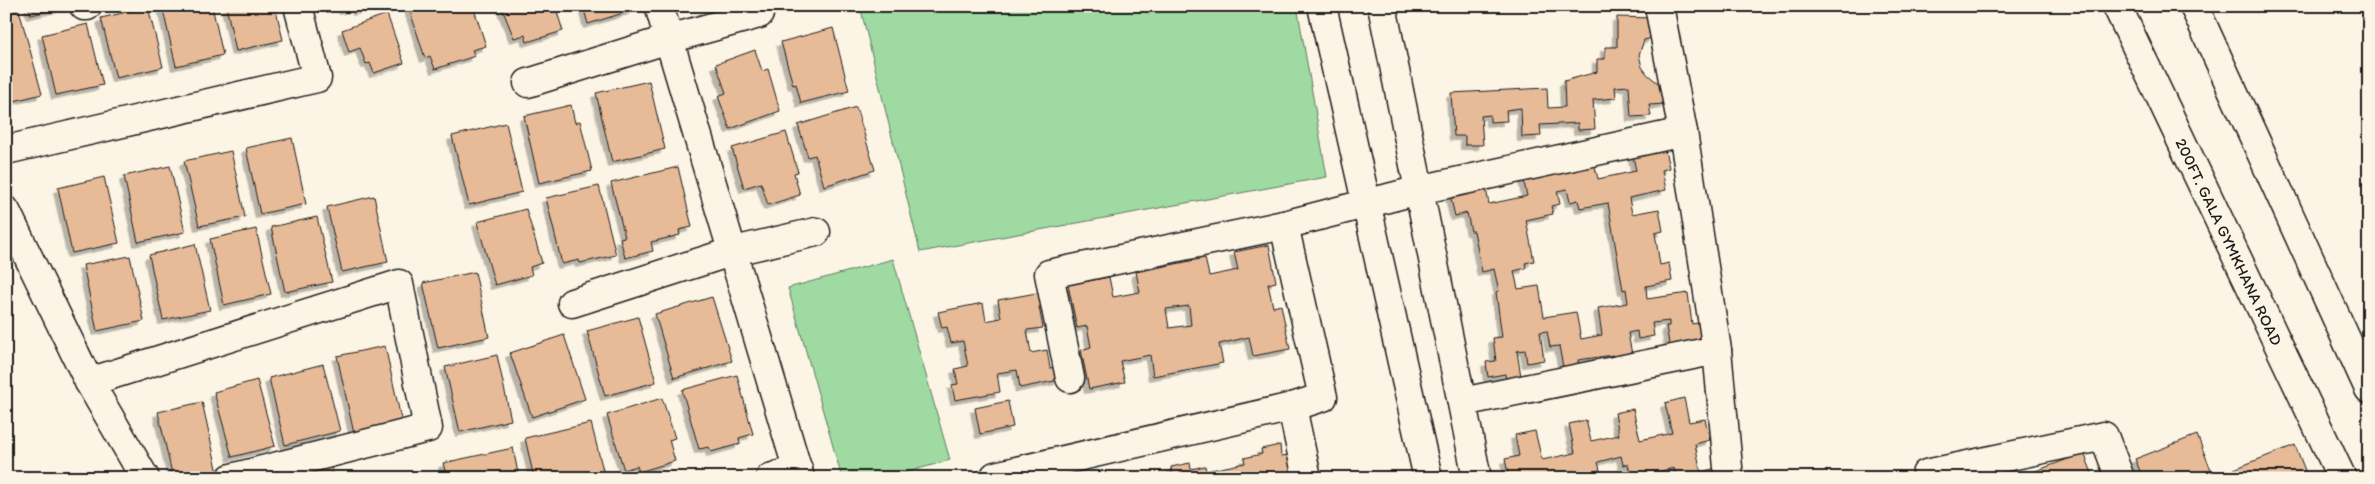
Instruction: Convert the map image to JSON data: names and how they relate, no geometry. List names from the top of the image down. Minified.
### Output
{"streets":{"street":["200FT. GALA GYMKHANA ROAD"]}}
